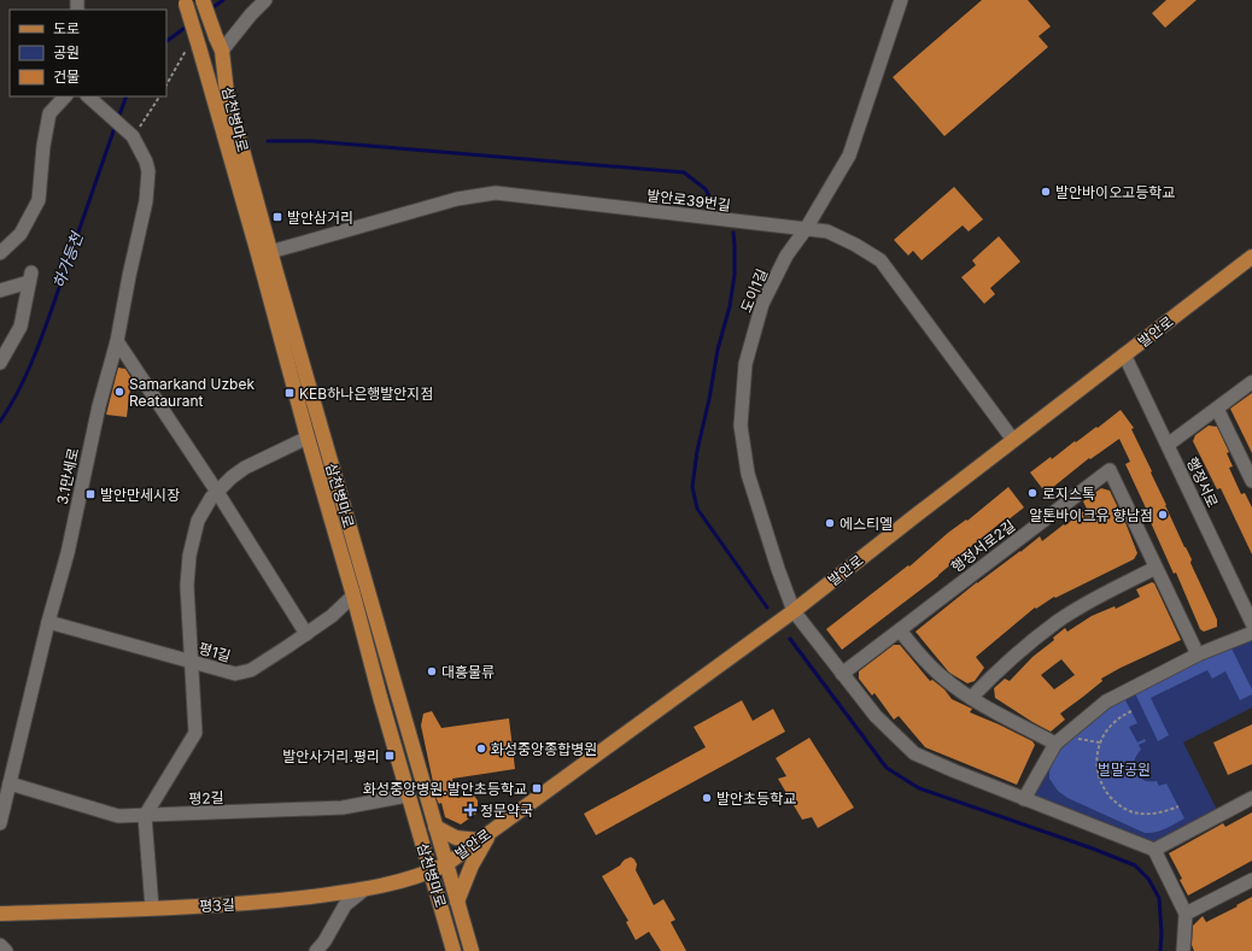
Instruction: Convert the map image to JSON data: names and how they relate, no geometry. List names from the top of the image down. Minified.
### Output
{"streets":{"main road":["삼천병마로","발안로","평3길"],"street":["발안로39번길","도이1길","3.1만세로","행정서로","행정서로2길","평1길","평2길"]},"crossings":[["삼천병마로","발안로39번길"],["삼천병마로","발안로"],["삼천병마로","평1길"],["삼천병마로","평2길"],["삼천병마로","평3길"],["발안로39번길","도이1길"],["발안로39번길","발안로"],["도이1길","발안로"],["발안로","행정서로"],["발안로","평3길"],["3.1만세로","평1길"],["3.1만세로","평2길"]],"water":["하가등천"],"parks":["벌말공원"],"places":{"other":["발안바이오고등학교","Samarkand Uzbek Reataurant","로지스톡","알톤바이크유 향남점","에스티엘","대흥물류","화성중앙종합병원","발안초등학교"],"transit":["발안삼거리","KEB하나은행발안지점","발안만세시장","발안사거리.평리","화성중앙병원.발안초등학교"],"health":["정문약국"]},"legend":["도로","공원","건물"]}
